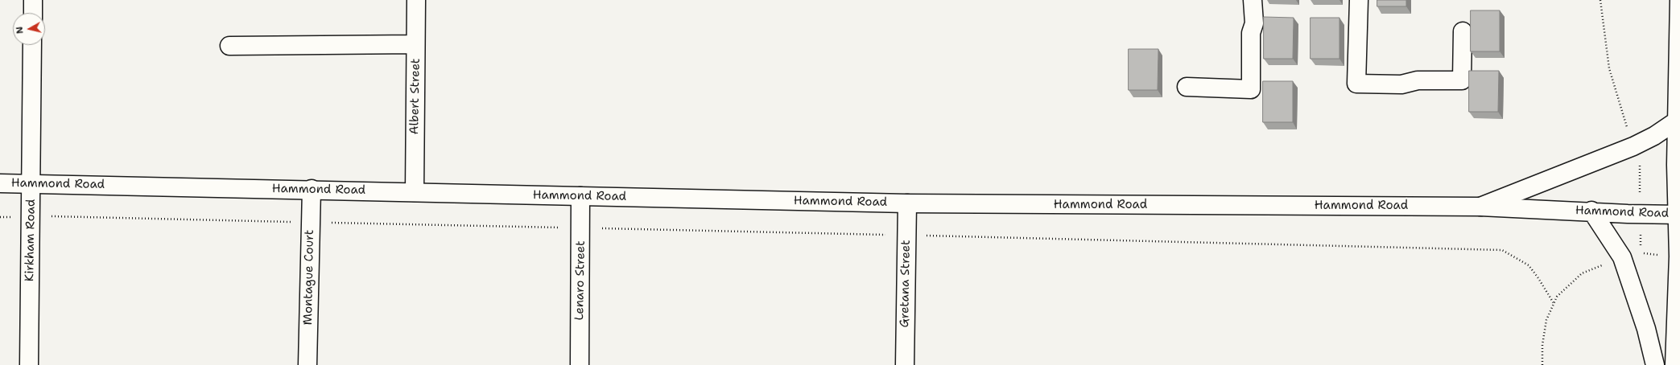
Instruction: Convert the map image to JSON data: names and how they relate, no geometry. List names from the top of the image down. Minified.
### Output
{"streets":{"main road":["Albert Street","Hammond Road","Kirkham Road","Montague Court","Lenaro Street","Gretana Street"]},"crossings":[["Albert Street","Hammond Road"],["Hammond Road","Kirkham Road"],["Hammond Road","Montague Court"],["Hammond Road","Lenaro Street"],["Hammond Road","Gretana Street"]],"north":"left"}
